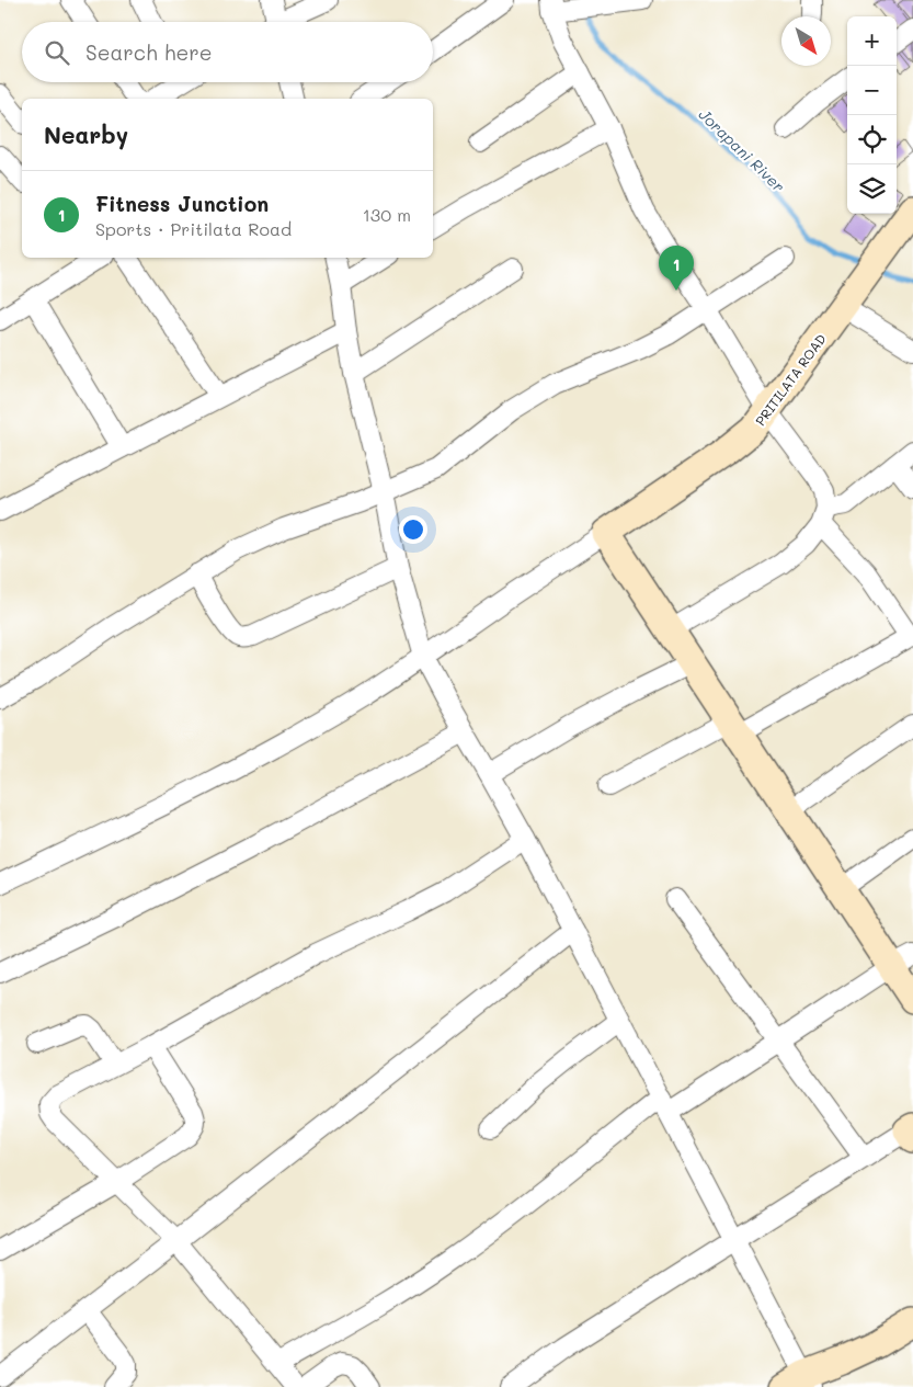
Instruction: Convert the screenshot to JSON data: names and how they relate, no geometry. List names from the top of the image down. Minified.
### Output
{"streets":{"street":["PRITILATA ROAD"]},"water":["Jorapani River"],"north":"bottom right","page":{"map_buttons":["+","−"],"search":"Search here","heading":"Nearby","list":[{"mark":"1","name":"Fitness Junction","note":"Sports · Pritilata Road","value":"130 m"}],"pins":"1"}}
